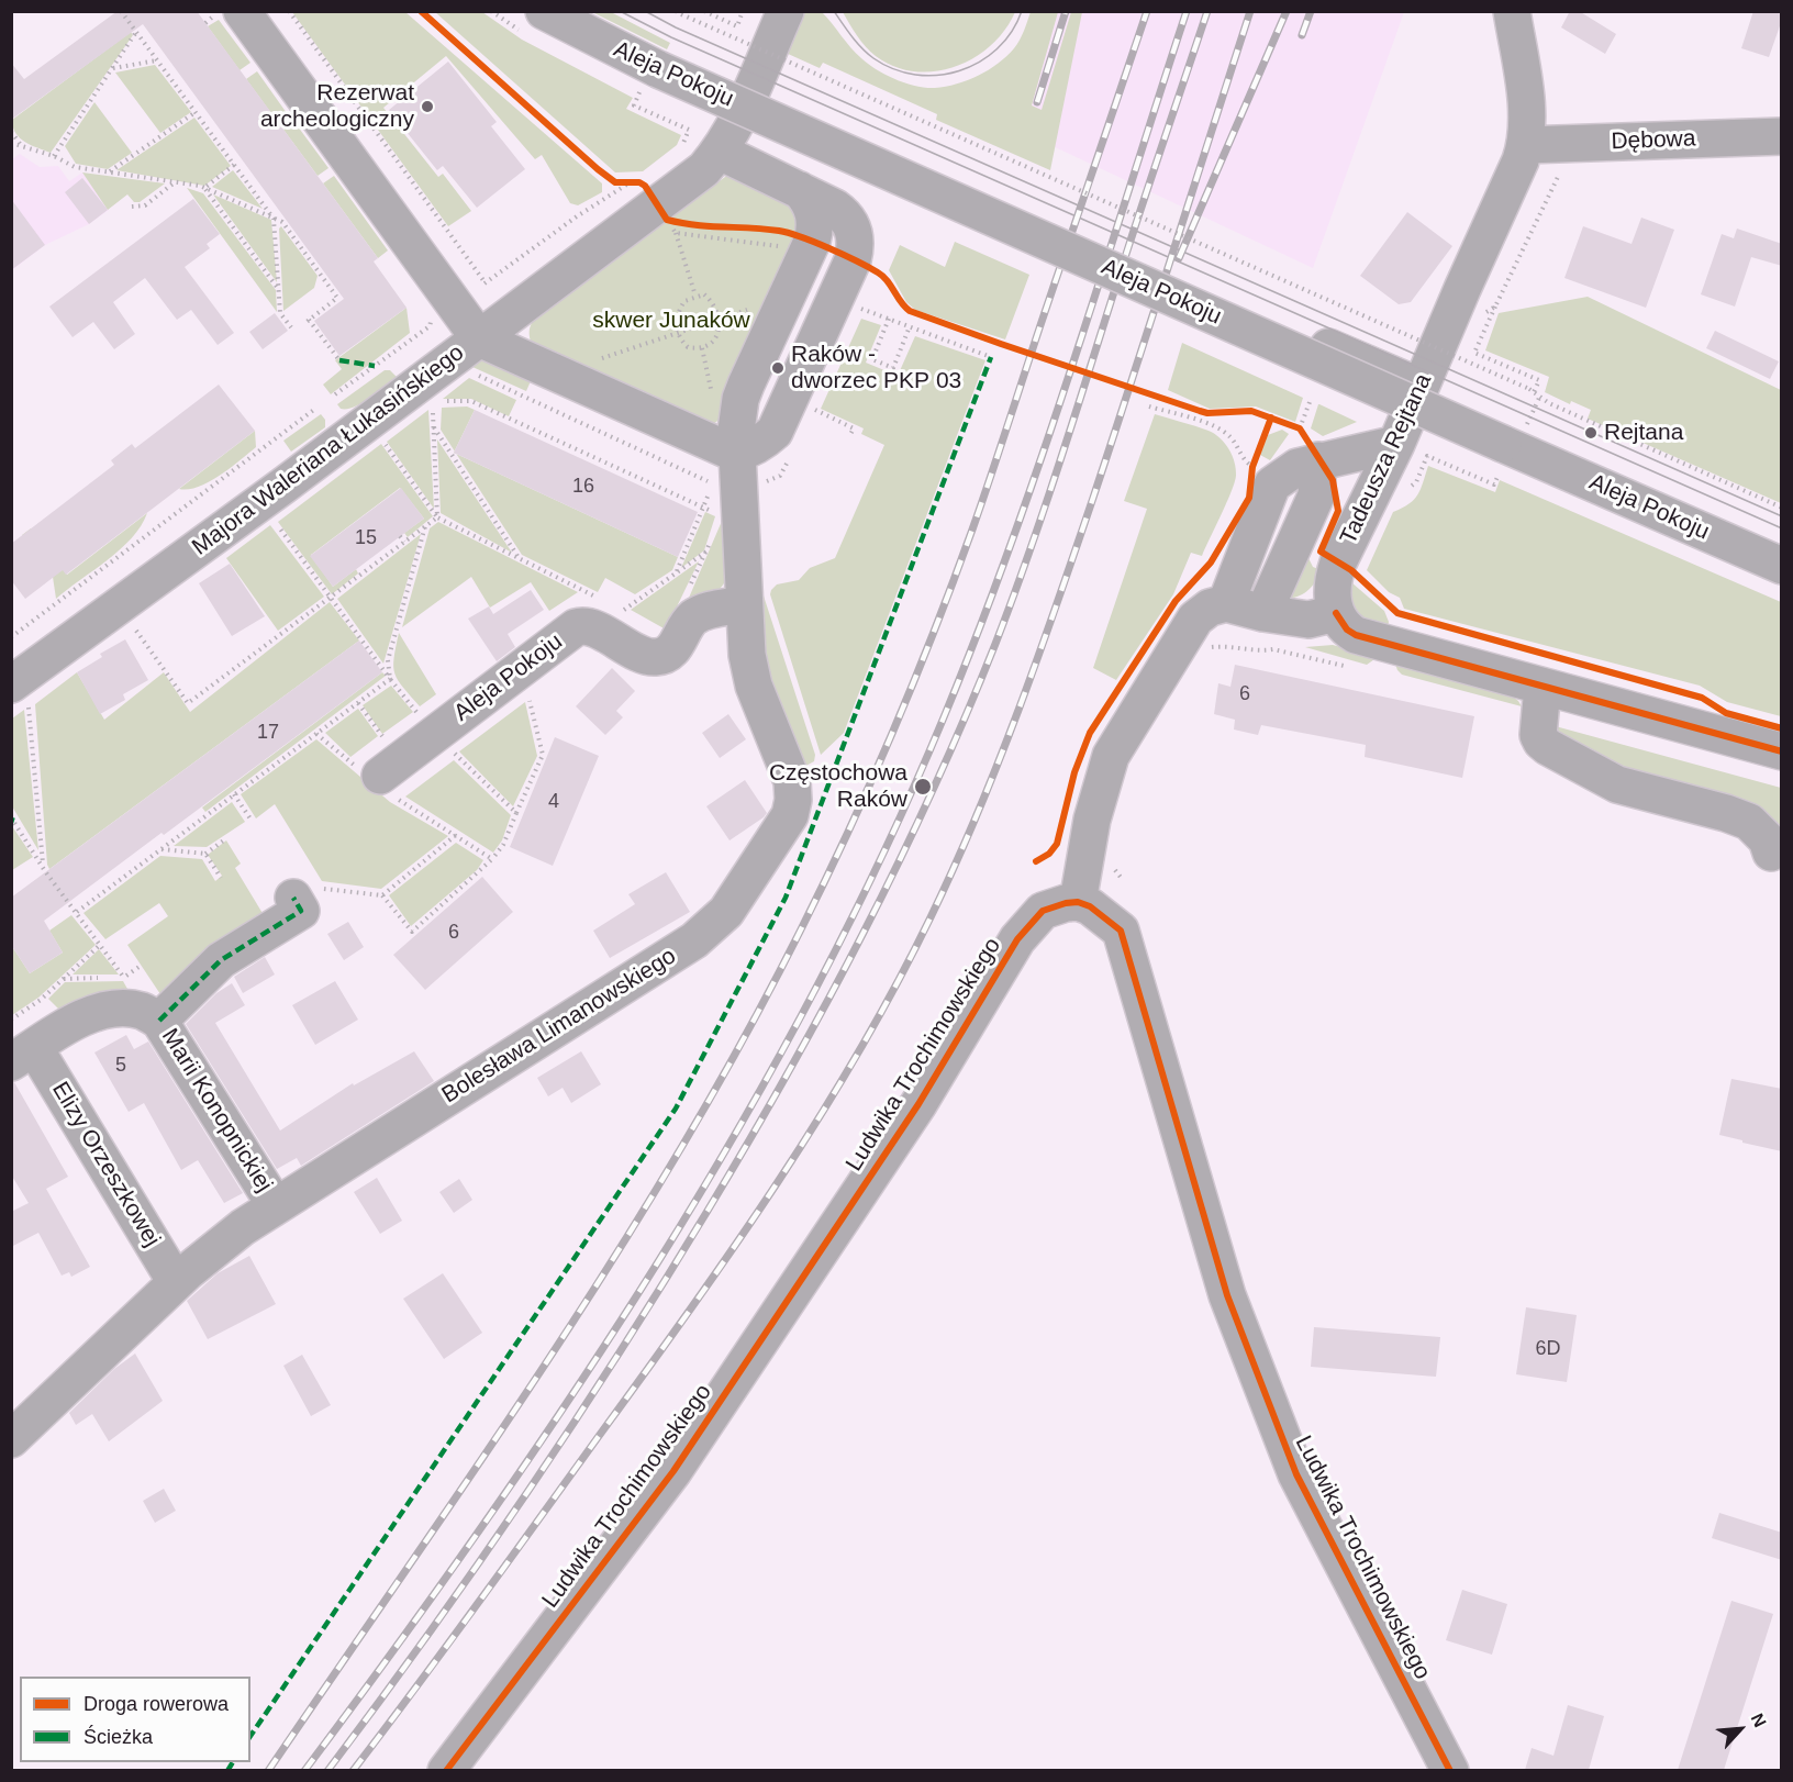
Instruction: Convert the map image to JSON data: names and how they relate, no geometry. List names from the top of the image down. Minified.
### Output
{"streets":{"street":["Aleja Pokoju","Dębowa","Majora Waleriana Łukasińskiego","Tadeusza Rejtana","Bolesława Limanowskiego","Ludwika Trochimowskiego","Marii Konopnickiej","Elizy Orzeszkowej"]},"crossings":[["Aleja Pokoju","Bolesława Limanowskiego"],["Dębowa","Tadeusza Rejtana"],["Bolesława Limanowskiego","Marii Konopnickiej"],["Bolesława Limanowskiego","Elizy Orzeszkowej"],["Marii Konopnickiej","Elizy Orzeszkowej"]],"parks":["skwer Junaków"],"places":["Rezerwat archeologiczny","Raków - dworzec PKP 03","Rejtana","Częstochowa Raków"],"house_numbers":["16","15","6","17","4","6","5","6D"],"legend":["Droga rowerowa","Ścieżka"],"north":"top right"}
